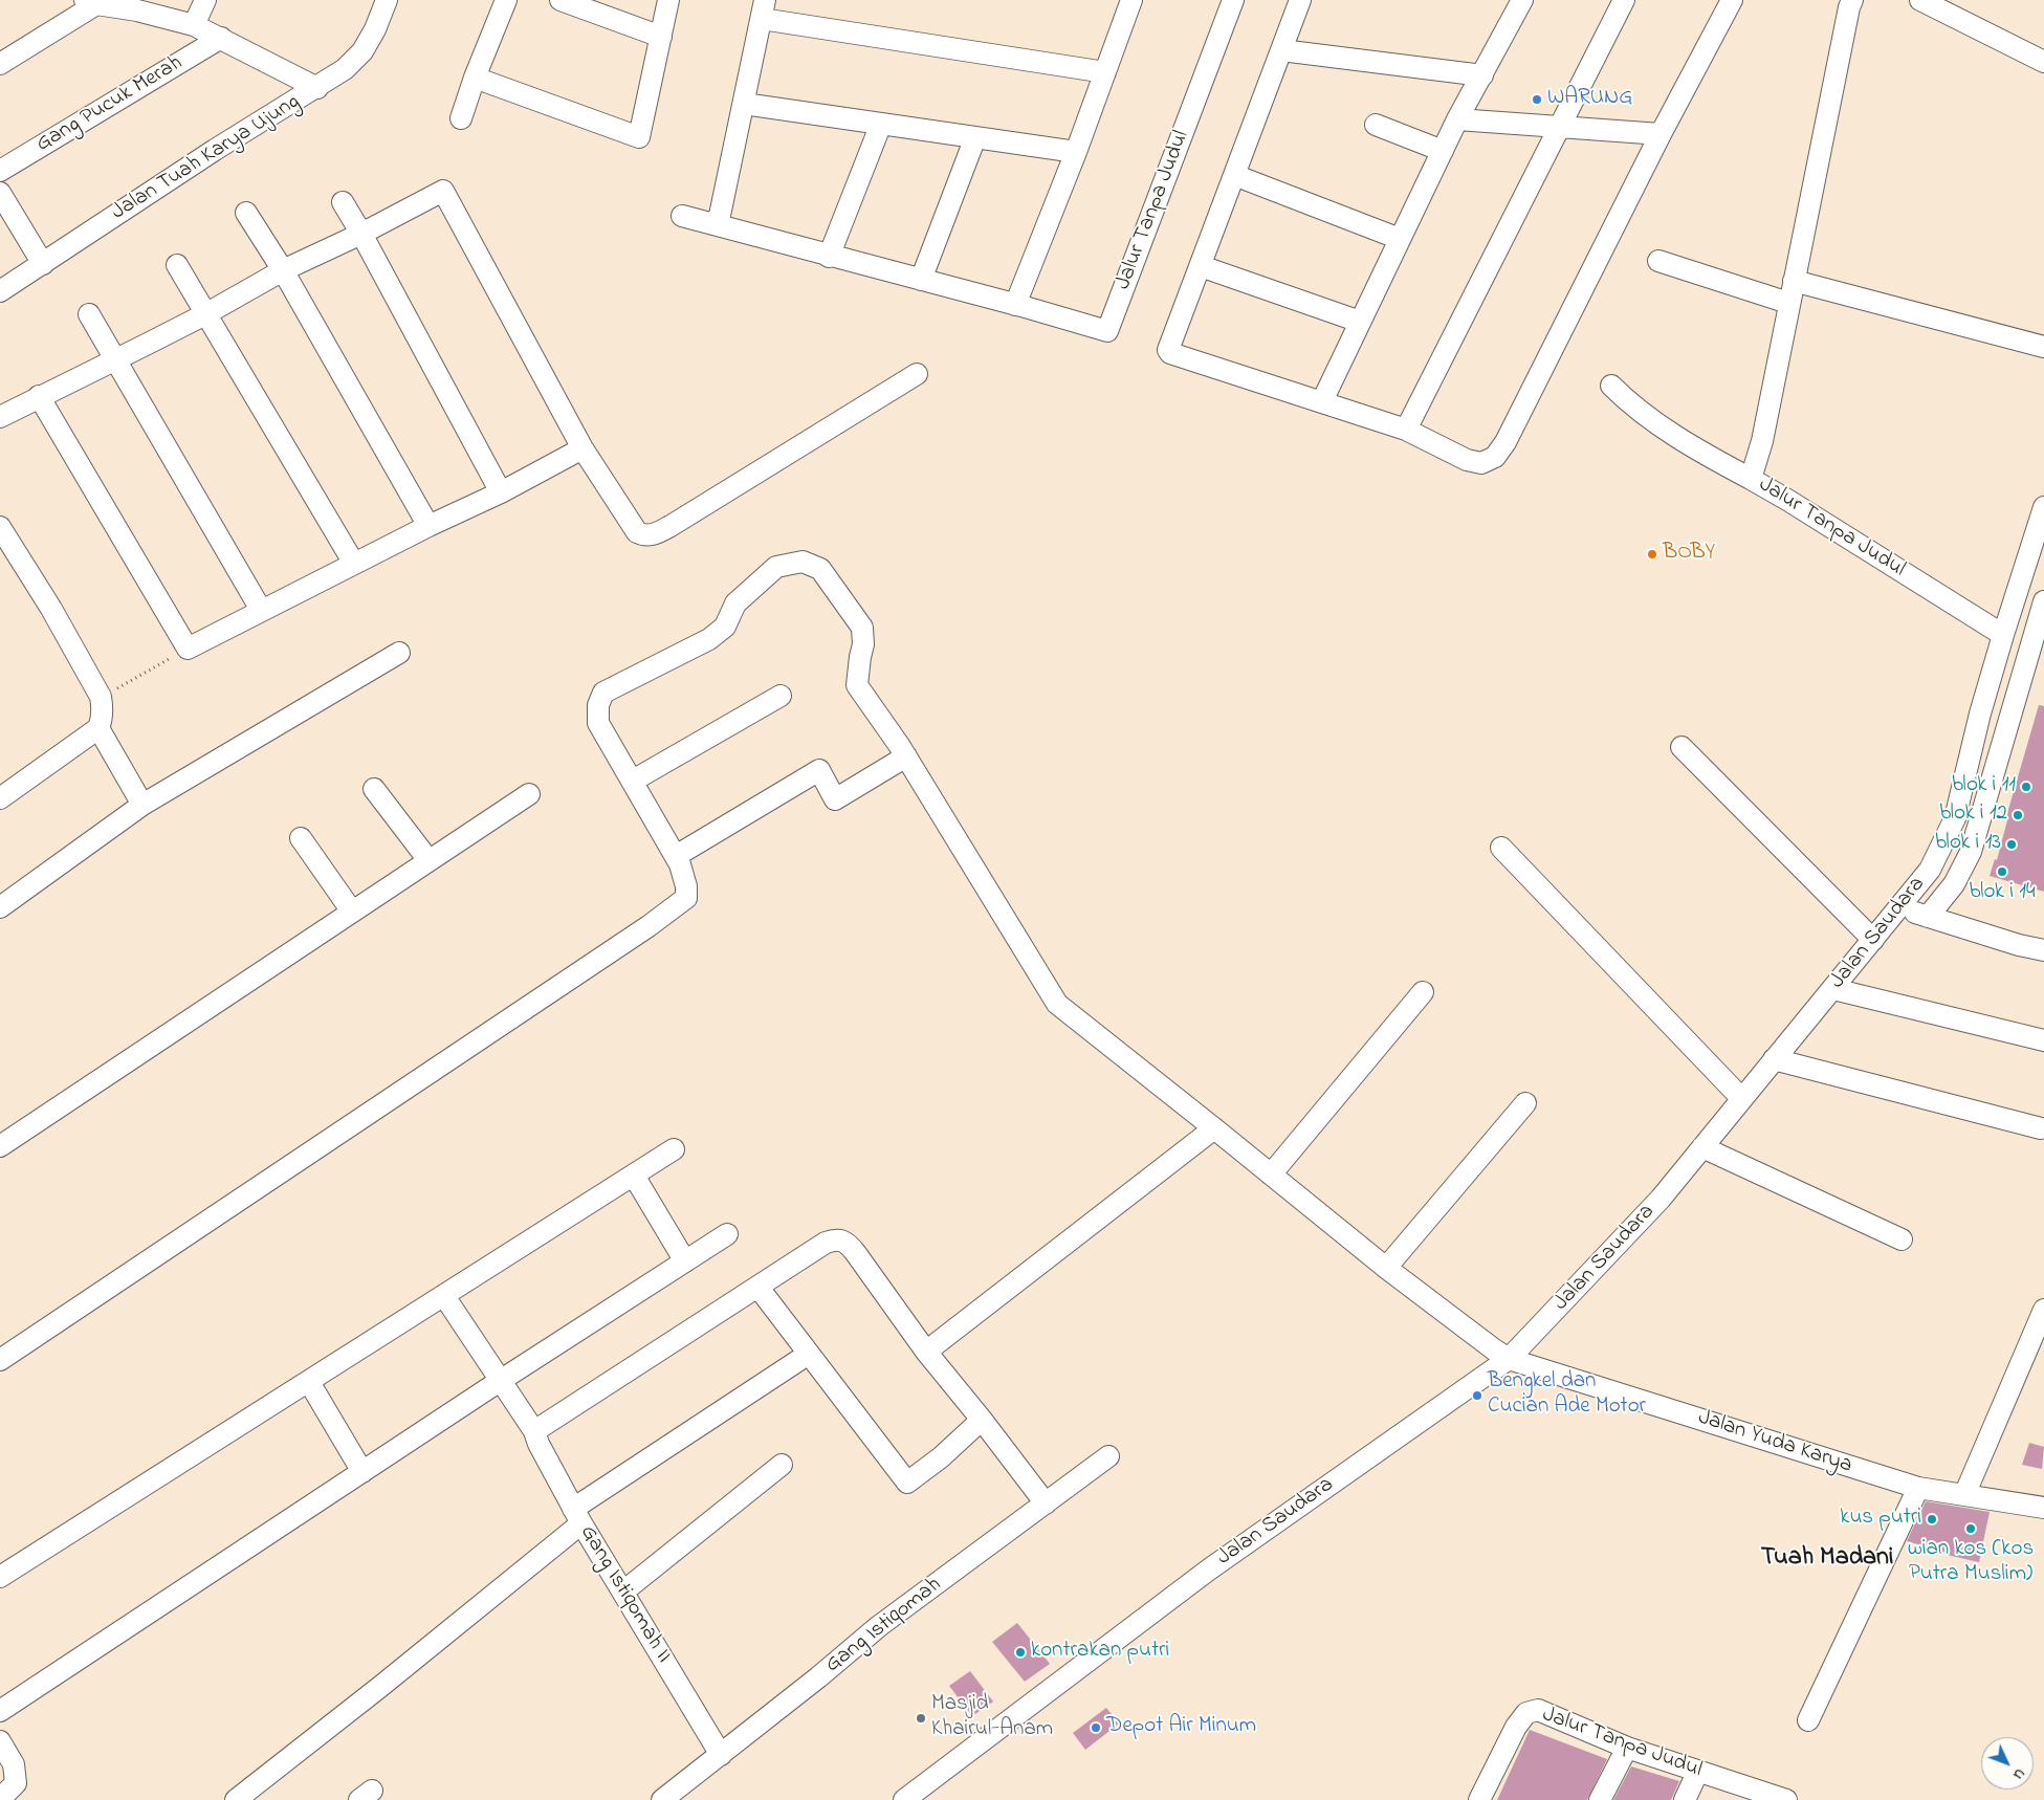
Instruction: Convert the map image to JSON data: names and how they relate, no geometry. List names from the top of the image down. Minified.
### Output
{"streets":{"street":["Gang Pucuk Merah","Jalan Tuah Karya Ujung","Jalur Tanpa Judul","Jalan Saudara","Jalan Yuda Karya","Gang Istiqomah II","Gang Istiqomah"]},"crossings":[["Jalur Tanpa Judul","Jalan Saudara"],["Jalan Saudara","Jalan Yuda Karya"],["Gang Istiqomah II","Gang Istiqomah"]],"districts":["Tuah Madani"],"places":["WARUNG","BOBY","blok i 11","blok i 12","blok i 13","blok i 14","Bengkel dan Cucian Ade Motor","kus putri","wian kos (kos Putra Muslim)","kontrakan putri","Masjid Khairul-Anam","Depot Air Minum"],"north":"bottom right"}
